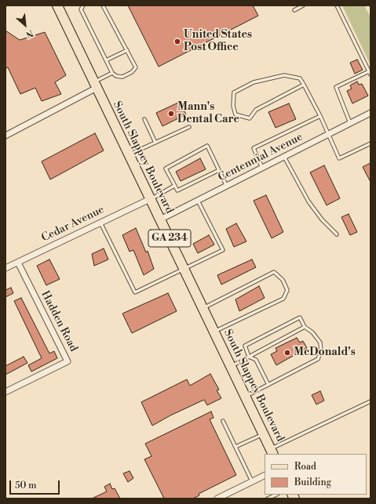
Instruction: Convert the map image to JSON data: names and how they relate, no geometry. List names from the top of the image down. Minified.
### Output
{"streets":{"main road":["South Slappey Boulevard","GA 234"],"street":["Centennial Avenue","Cedar Avenue","Hadden Road"]},"crossings":[["South Slappey Boulevard","Centennial Avenue"],["South Slappey Boulevard","Cedar Avenue"],["Cedar Avenue","Hadden Road"]],"places":["United States Post Office","Mann's Dental Care","McDonald's"],"legend":["Road","Building"],"scale_bar":"50 m","north":"bottom right"}
